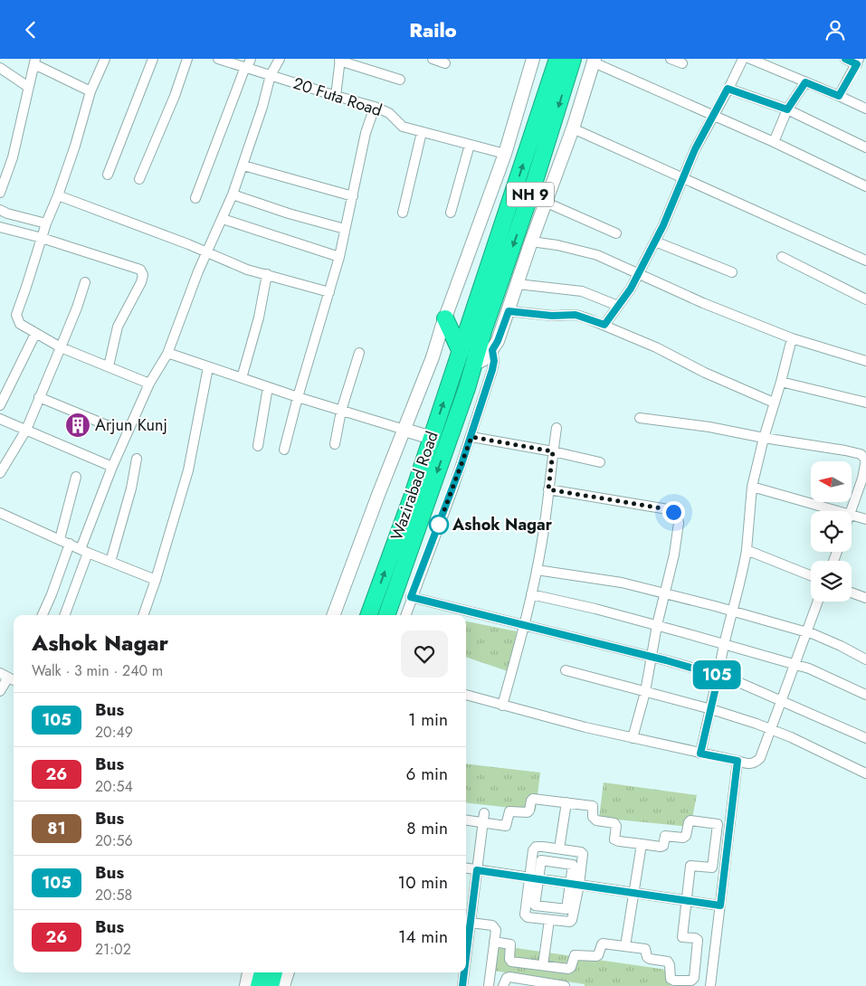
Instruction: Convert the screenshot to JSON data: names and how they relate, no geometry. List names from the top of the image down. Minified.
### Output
{"streets":{"highway":["NH 9","Wazirabad Road"],"street":["20 Futa Road"]},"crossings":[["NH 9","Wazirabad Road"]],"places":{"building":["Arjun Kunj"],"other":["Ashok Nagar"]},"lines":["bus line 105"],"north":"left","page":{"header":"Railo","on_map":"105","heading":["Ashok Nagar","Walk · 3 min · 240 m"],"list":[{"mark":"105","name":"Bus","note":"20:49","value":"1 min"},{"mark":"26","name":"Bus","note":"20:54","value":"6 min"},{"mark":"81","name":"Bus","note":"20:56","value":"8 min"},{"mark":"105","name":"Bus","note":"20:58","value":"10 min"},{"mark":"26","name":"Bus","note":"21:02","value":"14 min"}]}}
